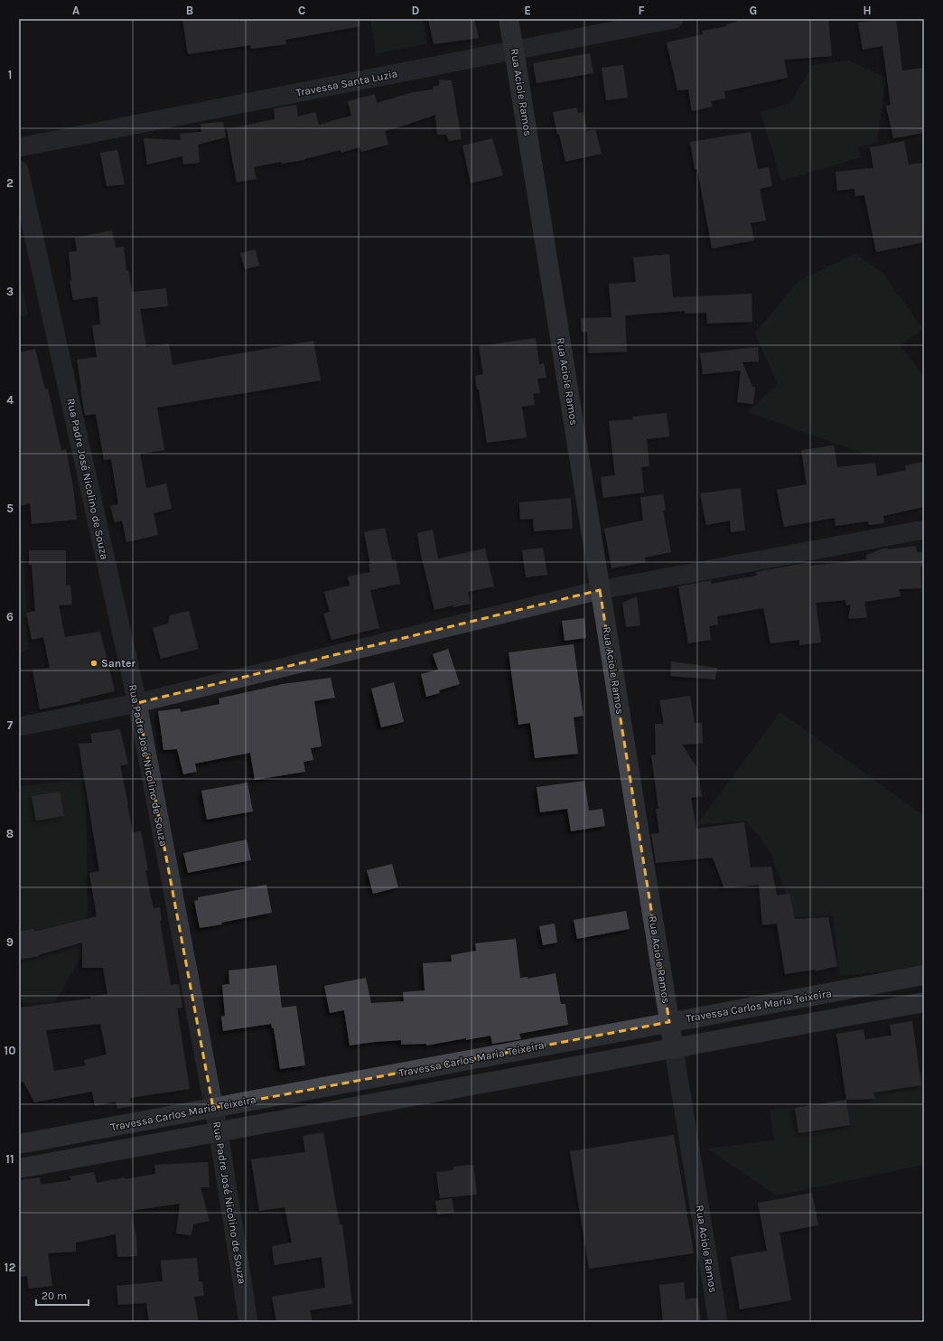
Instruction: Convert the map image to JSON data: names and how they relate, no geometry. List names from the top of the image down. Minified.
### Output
{"streets":{"main road":["Rua Aciole Ramos","Travessa Carlos Maria Teixeira"],"street":["Travessa Santa Luzia","Rua Padre José Nicolino de Souza"]},"crossings":[["Travessa Santa Luzia","Rua Aciole Ramos"],["Rua Aciole Ramos","Travessa Carlos Maria Teixeira"],["Rua Padre José Nicolino de Souza","Travessa Carlos Maria Teixeira"]],"places":["Santer"],"scale_bar":"20 m","grid":{"columns":["A","B","C","D","E","F","G","H"],"rows":["1","2","3","4","5","6","7","8","9","10","11","12"]}}
